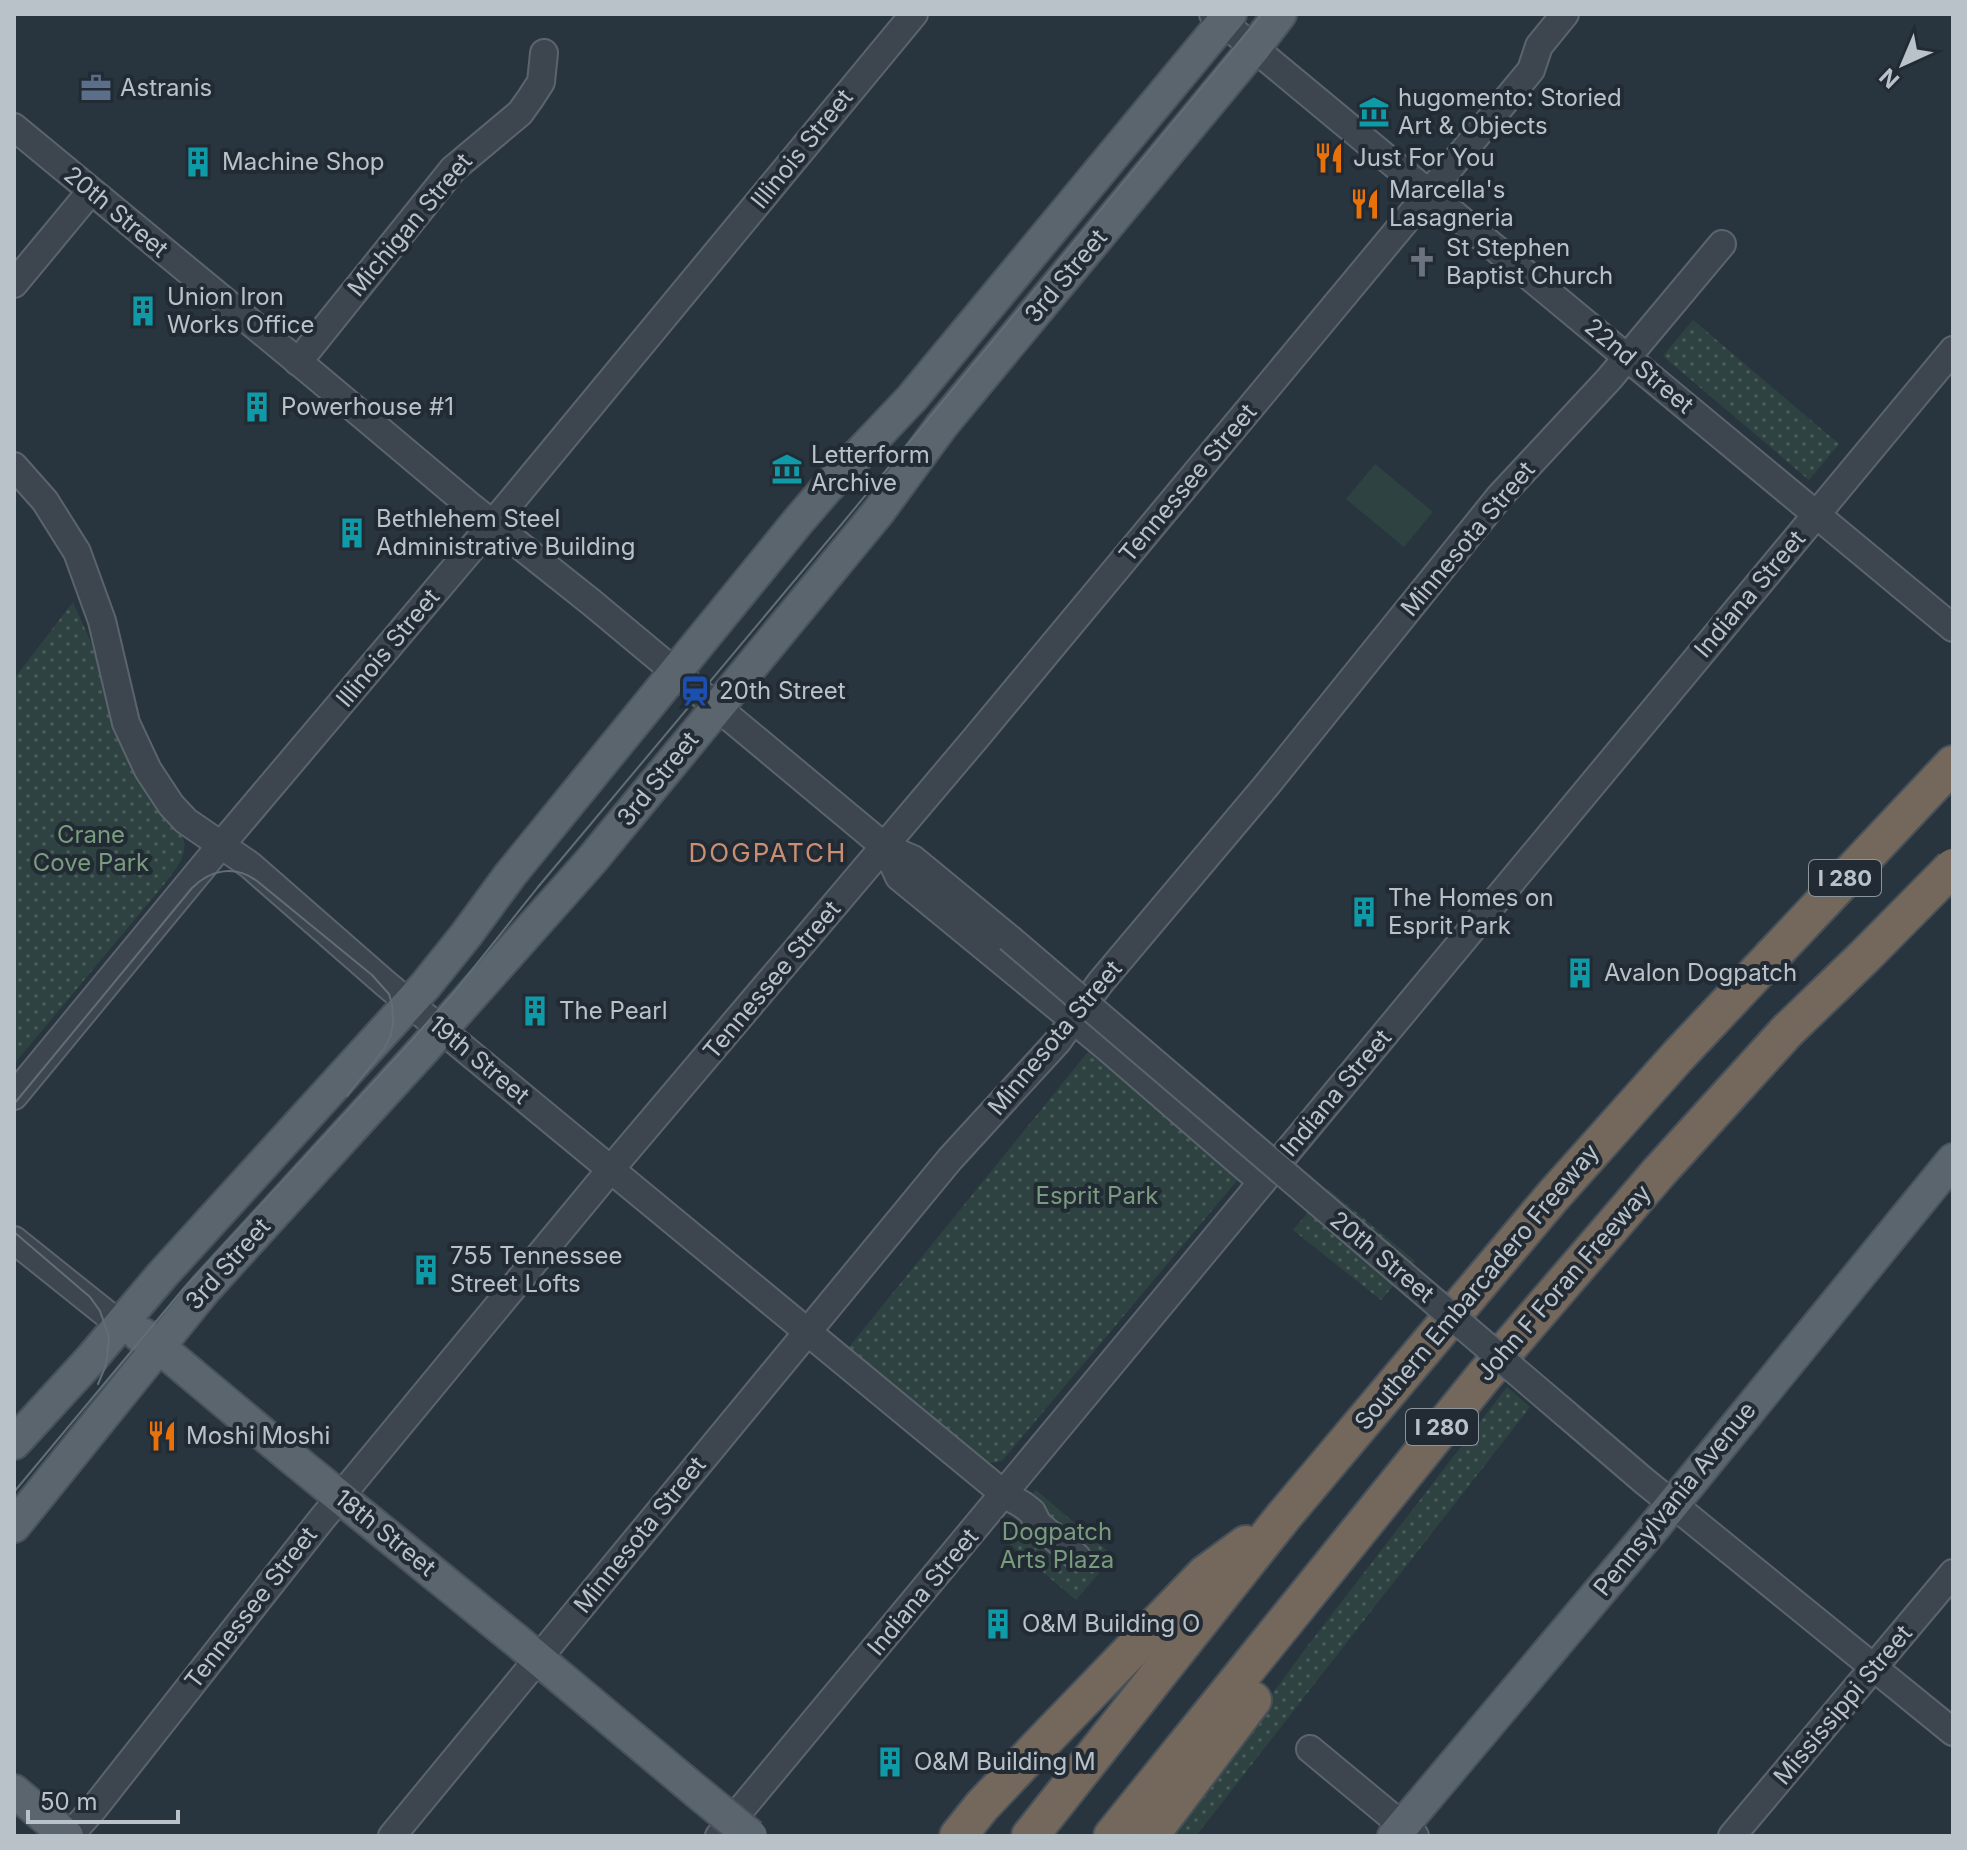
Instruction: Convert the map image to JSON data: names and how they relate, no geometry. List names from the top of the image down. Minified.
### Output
{"streets":{"highway":["I 280","John F Foran Freeway","Southern Embarcadero Freeway"],"main road":["3rd Street","Pennsylvania Avenue","18th Street"],"street":["Illinois Street","20th Street","Michigan Street","22nd Street","Tennessee Street","Minnesota Street","Indiana Street","19th Street","Mississippi Street"]},"crossings":[["Illinois Street","20th Street"],["Illinois Street","19th Street"],["20th Street","Michigan Street"],["20th Street","3rd Street"],["20th Street","Tennessee Street"],["20th Street","Minnesota Street"],["20th Street","Indiana Street"],["20th Street","Pennsylvania Avenue"],["20th Street","Mississippi Street"],["3rd Street","22nd Street"],["3rd Street","19th Street"],["3rd Street","18th Street"],["22nd Street","Tennessee Street"],["22nd Street","Minnesota Street"],["22nd Street","Indiana Street"],["Tennessee Street","19th Street"],["Tennessee Street","18th Street"],["Minnesota Street","19th Street"],["Minnesota Street","18th Street"],["Indiana Street","19th Street"]],"districts":["DOGPATCH"],"parks":["Crane Cove Park","Esprit Park","Dogpatch Arts Plaza"],"places":{"office":["Astranis"],"museum":["hugomento: Storied Art & Objects","Letterform Archive"],"restaurant":["Just For You","Marcella's Lasagneria","Moshi Moshi"],"building":["Machine Shop","Union Iron Works Office","Powerhouse #1","Bethlehem Steel Administrative Building","The Homes on Esprit Park","Avalon Dogpatch","The Pearl","755 Tennessee Street Lofts","O&M Building O","O&M Building M"],"church":["St Stephen Baptist Church"],"station":["20th Street"]},"scale_bar":"50 m","north":"bottom left"}
